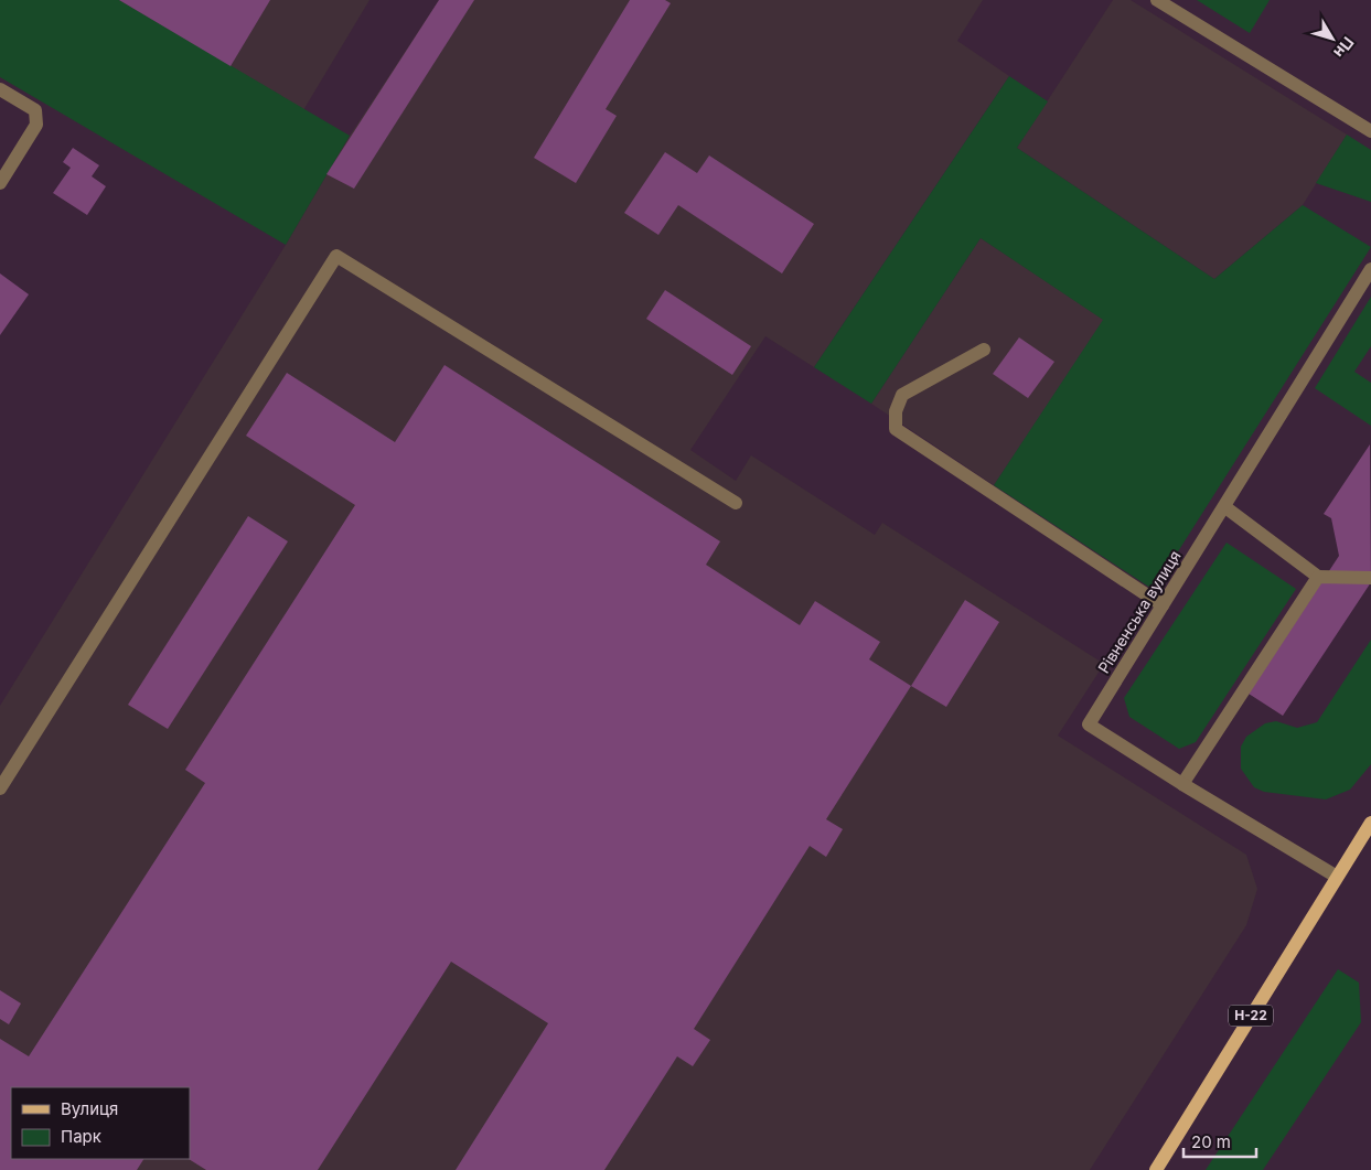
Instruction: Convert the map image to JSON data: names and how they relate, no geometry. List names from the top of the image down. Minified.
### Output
{"streets":{"main road":["Н-22"],"street":["Рівненська вулиця"]},"crossings":[["Рівненська вулиця","Н-22"]],"legend":["Вулиця","Парк"],"scale_bar":"20 m","north":"bottom right"}
